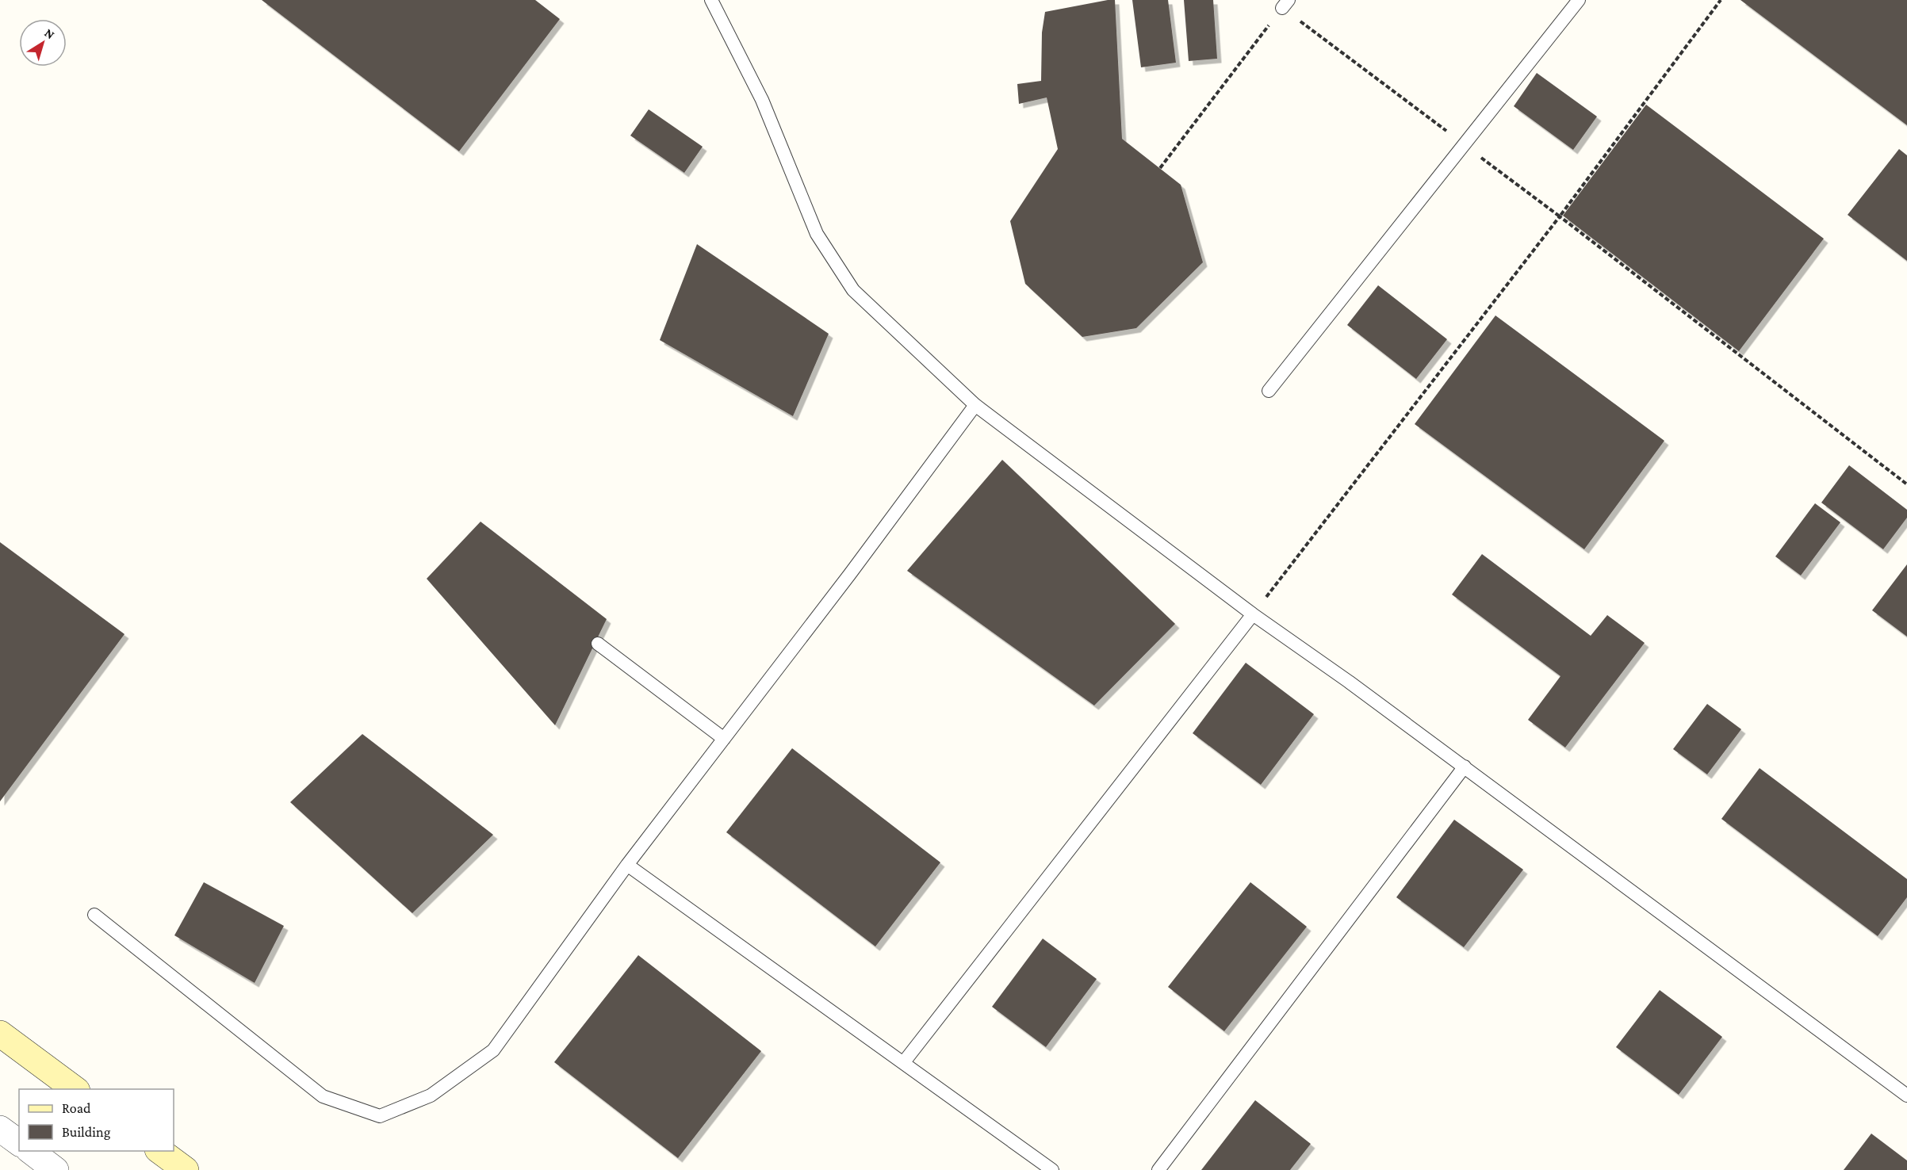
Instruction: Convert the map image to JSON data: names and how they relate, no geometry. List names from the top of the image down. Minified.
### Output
{"legend":["Road","Building"],"north":"top right"}
